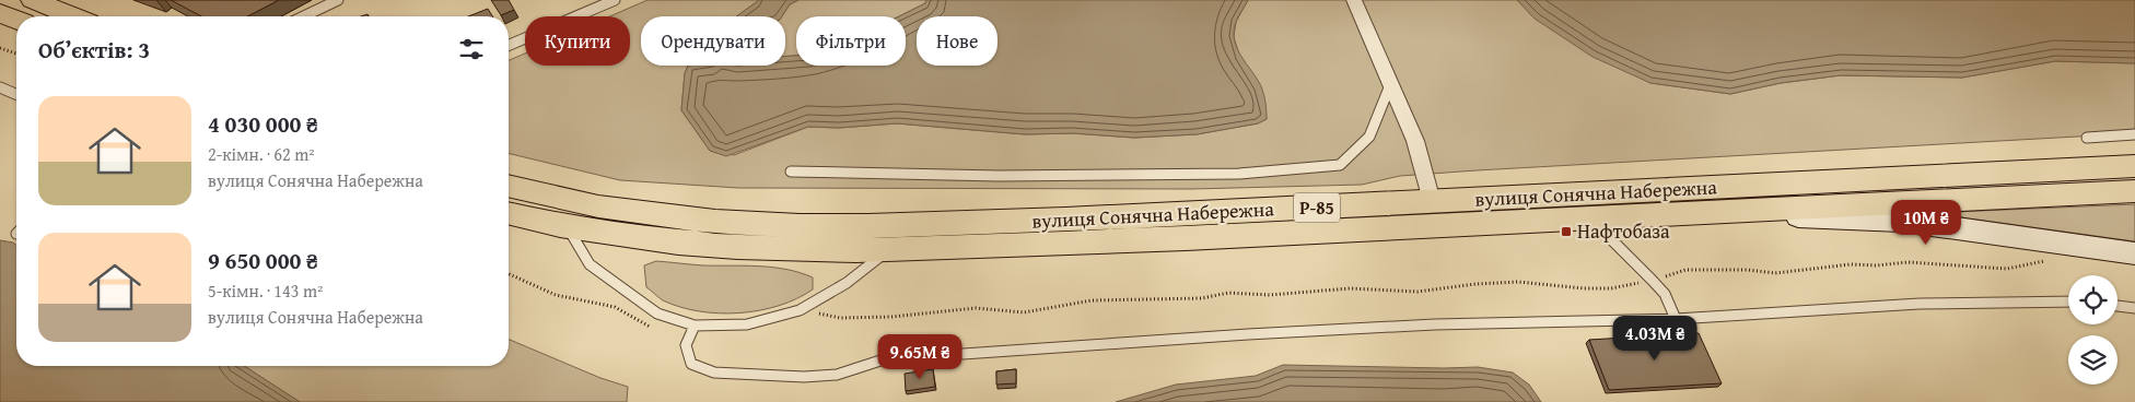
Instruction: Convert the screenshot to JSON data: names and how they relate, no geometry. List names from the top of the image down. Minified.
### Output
{"streets":{"main road":["вулиця Сонячна Набережна","Р-85"]},"places":{"transit":["Нафтобаза"]},"page":{"chip":["Купити","Орендувати","Фільтри","Нове"],"heading":"Об’єктів: 3","list":[{"name":"4 030 000 ₴","note":"2-кімн. · 62 m² · вулиця Сонячна Набережна"},{"name":"9 650 000 ₴","note":"5-кімн. · 143 m² · вулиця Сонячна Набережна"}],"price":["10M ₴","4.03M ₴","9.65M ₴"]}}
